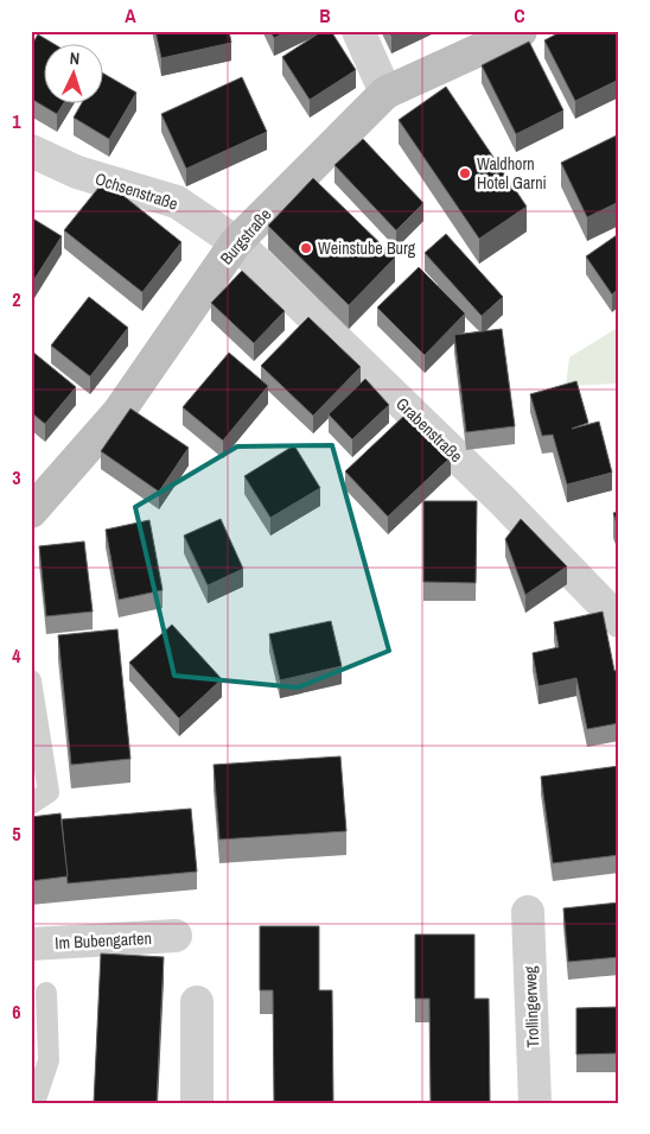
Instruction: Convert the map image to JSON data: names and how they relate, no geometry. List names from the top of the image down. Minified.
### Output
{"streets":{"main road":["Burgstraße"],"street":["Ochsenstraße","Grabenstraße","Im Bubengarten","Trollingerweg"]},"crossings":[["Ochsenstraße","Burgstraße"],["Ochsenstraße","Grabenstraße"],["Burgstraße","Grabenstraße"]],"places":["Waldhorn Hotel Garni","Weinstube Burg"],"north":"top","grid":{"columns":["A","B","C"],"rows":["1","2","3","4","5","6"]}}
